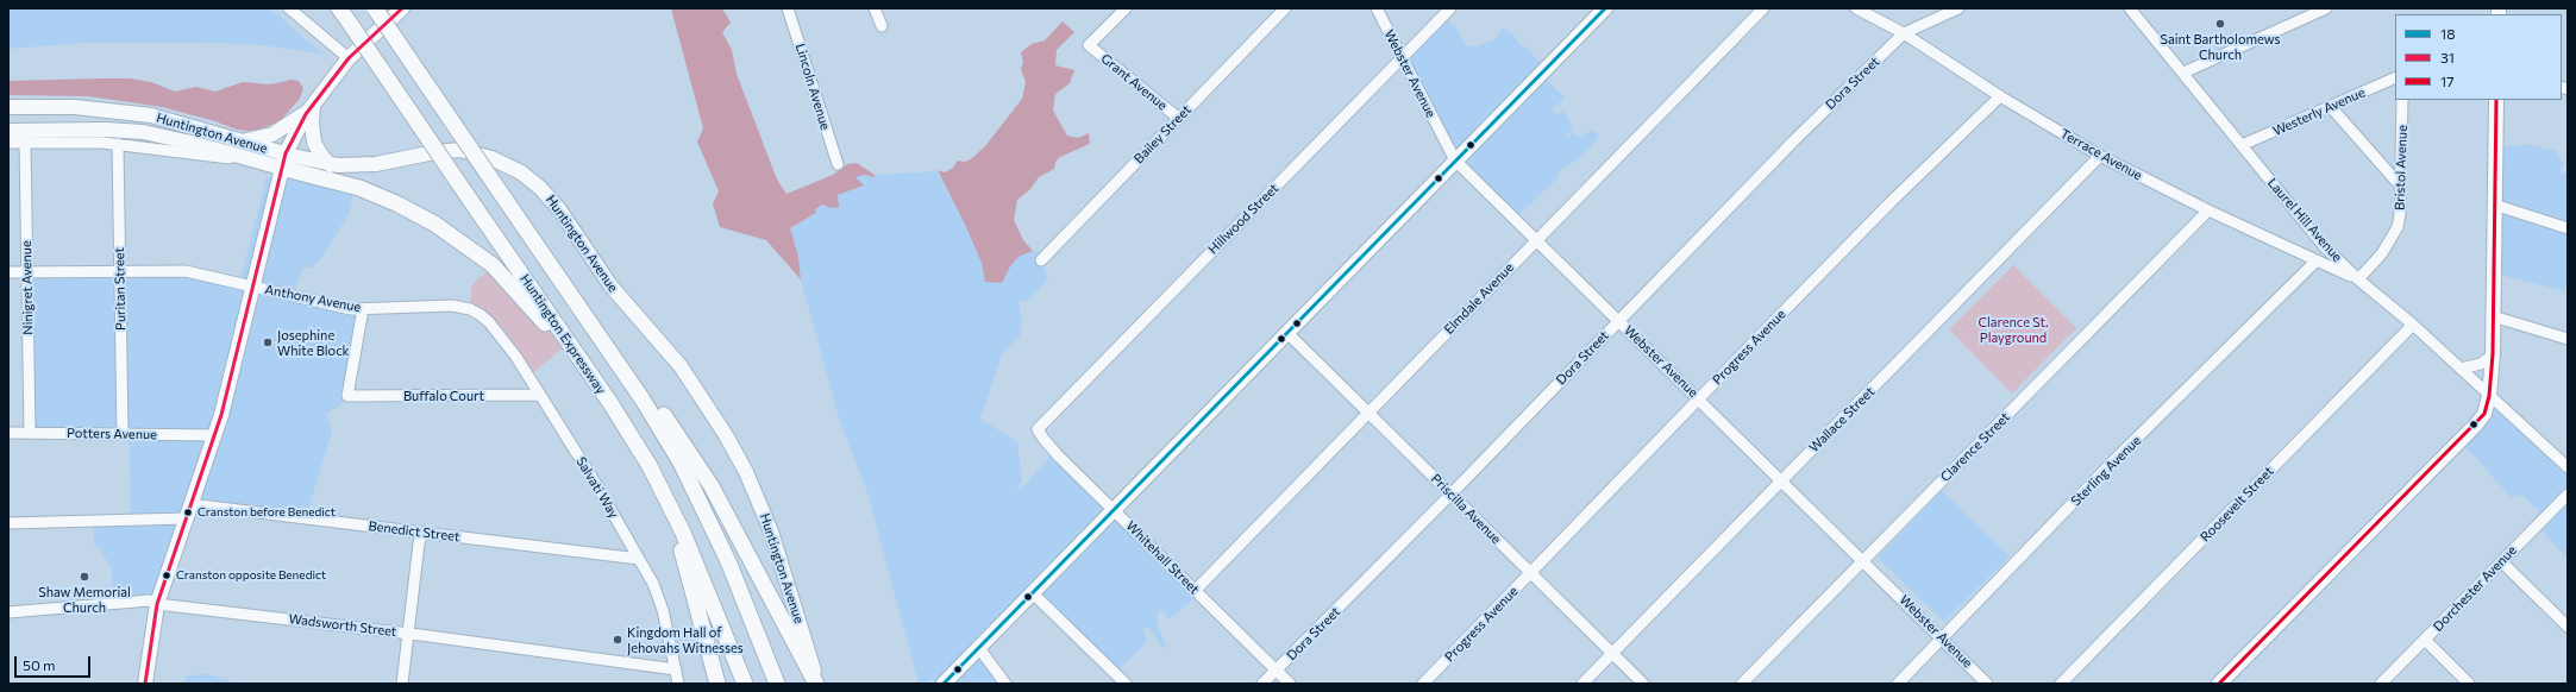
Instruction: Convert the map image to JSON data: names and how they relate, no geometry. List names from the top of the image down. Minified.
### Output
{"streets":{"highway":["Huntington Expressway"],"main road":["Huntington Avenue"],"street":["Webster Avenue","Grant Avenue","Dora Street","Lincoln Avenue","Westerly Avenue","Bailey Street","Terrace Avenue","Bristol Avenue","Hillwood Street","Laurel Hill Avenue","Ninigret Avenue","Puritan Street","Anthony Avenue","Elmdale Avenue","Progress Avenue","Buffalo Court","Wallace Street","Potters Avenue","Clarence Street","Sterling Avenue","Salvati Way","Roosevelt Street","Priscilla Avenue","Benedict Street","Whitehall Street","Dorchester Avenue","Wadsworth Street"]},"crossings":[["Webster Avenue","Dora Street"],["Webster Avenue","Hillwood Street"],["Webster Avenue","Elmdale Avenue"],["Webster Avenue","Progress Avenue"],["Webster Avenue","Wallace Street"],["Webster Avenue","Clarence Street"],["Webster Avenue","Sterling Avenue"],["Grant Avenue","Bailey Street"],["Dora Street","Terrace Avenue"],["Dora Street","Priscilla Avenue"],["Dora Street","Whitehall Street"],["Westerly Avenue","Laurel Hill Avenue"],["Huntington Avenue","Ninigret Avenue"],["Huntington Avenue","Puritan Street"],["Terrace Avenue","Bristol Avenue"],["Terrace Avenue","Laurel Hill Avenue"],["Terrace Avenue","Progress Avenue"],["Terrace Avenue","Wallace Street"],["Terrace Avenue","Clarence Street"],["Terrace Avenue","Sterling Avenue"],["Bristol Avenue","Laurel Hill Avenue"],["Hillwood Street","Whitehall Street"],["Laurel Hill Avenue","Roosevelt Street"],["Ninigret Avenue","Anthony Avenue"],["Ninigret Avenue","Potters Avenue"],["Puritan Street","Anthony Avenue"],["Puritan Street","Potters Avenue"],["Anthony Avenue","Buffalo Court"],["Anthony Avenue","Salvati Way"],["Elmdale Avenue","Priscilla Avenue"],["Elmdale Avenue","Whitehall Street"],["Progress Avenue","Priscilla Avenue"],["Buffalo Court","Salvati Way"],["Wallace Street","Priscilla Avenue"],["Salvati Way","Benedict Street"],["Salvati Way","Wadsworth Street"]],"parks":["Clarence St. Playground"],"places":["Saint Bartholomews Church","Josephine White Block","Cranston before Benedict","Cranston opposite Benedict","Shaw Memorial Church","Kingdom Hall of Jehovahs Witnesses"],"lines":["transit line 18","transit line 31","transit line 17"],"legend":["18","31","17"],"scale_bar":"50 m"}
